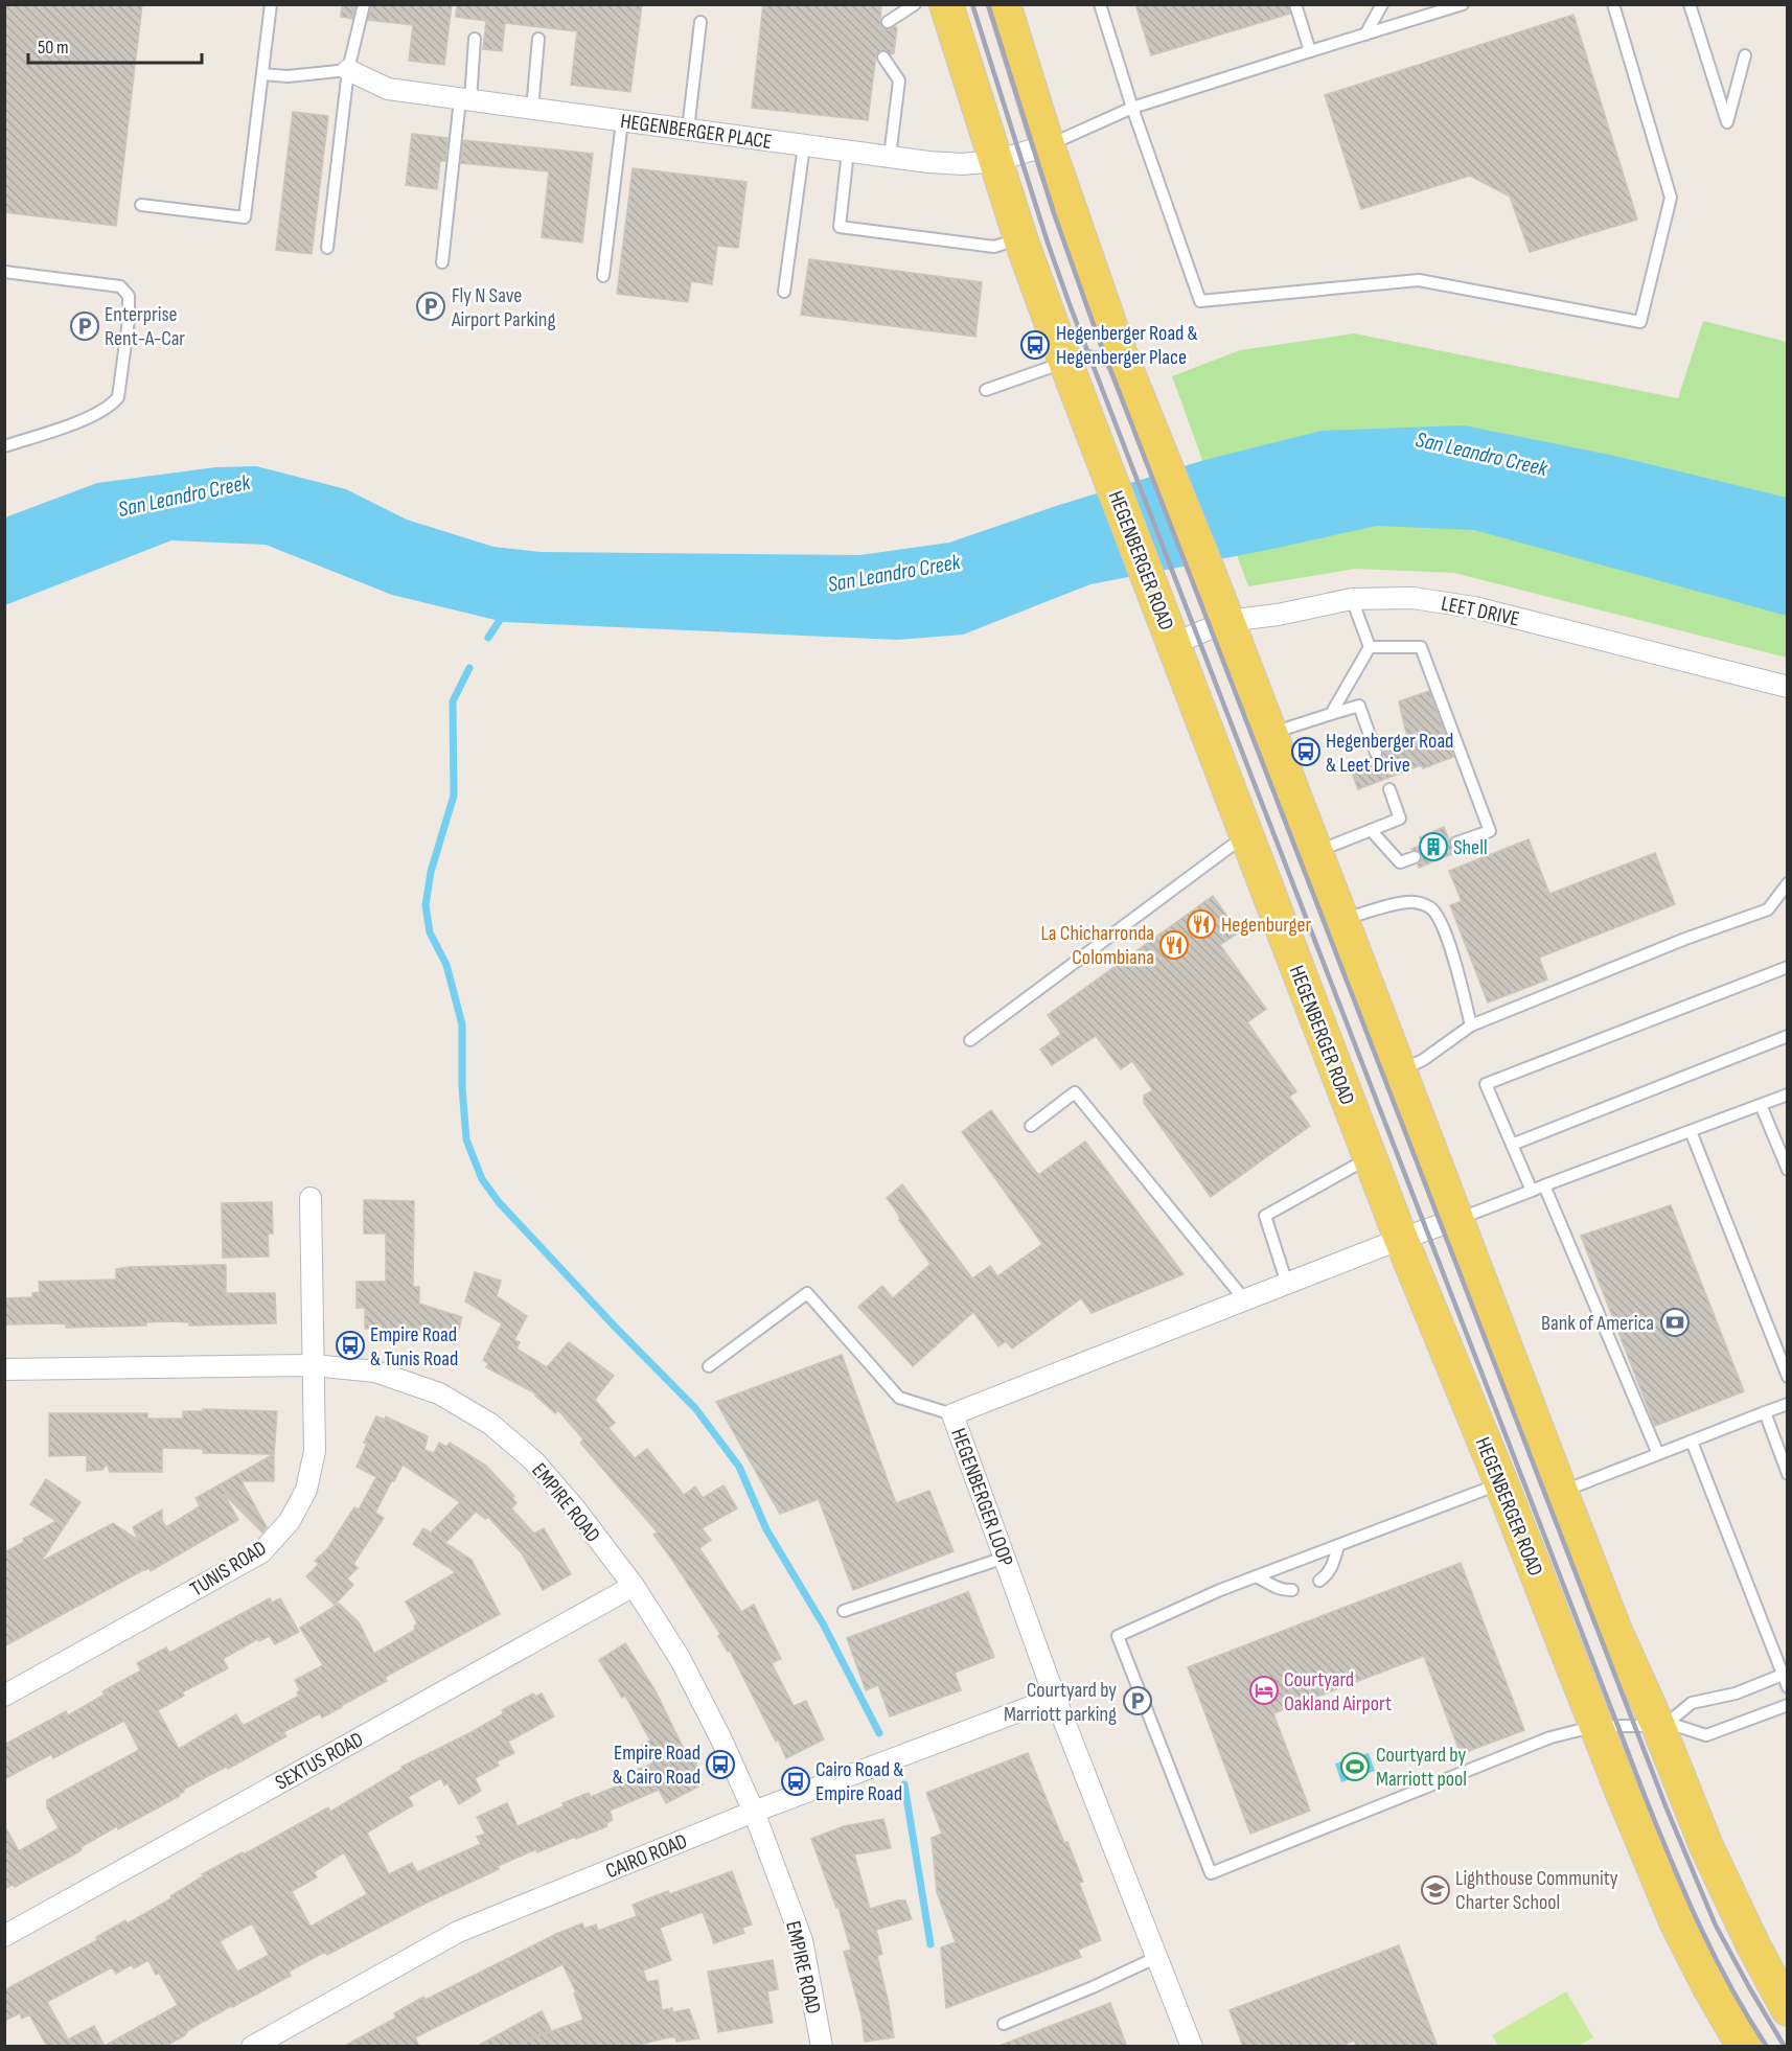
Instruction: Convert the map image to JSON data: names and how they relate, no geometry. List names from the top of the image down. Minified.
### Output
{"streets":{"main road":["HEGENBERGER ROAD"],"street":["HEGENBERGER PLACE","LEET DRIVE","HEGENBERGER LOOP","EMPIRE ROAD","TUNIS ROAD","SEXTUS ROAD","CAIRO ROAD"]},"crossings":[["HEGENBERGER PLACE","HEGENBERGER ROAD"],["HEGENBERGER ROAD","LEET DRIVE"],["HEGENBERGER ROAD","HEGENBERGER LOOP"],["HEGENBERGER LOOP","CAIRO ROAD"],["EMPIRE ROAD","TUNIS ROAD"],["EMPIRE ROAD","SEXTUS ROAD"],["EMPIRE ROAD","CAIRO ROAD"]],"water":["San Leandro Creek"],"places":{"parking":["Fly N Save Airport Parking","Enterprise Rent-A-Car","Courtyard by Marriott parking"],"bus stop":["Hegenberger Road & Hegenberger Place","Hegenberger Road & Leet Drive","Empire Road & Tunis Road","Empire Road & Cairo Road","Cairo Road & Empire Road"],"building":["Shell"],"restaurant":["Hegenburger","La Chicharronda Colombiana"],"bank":["Bank of America"],"hotel":["Courtyard Oakland Airport"],"sports":["Courtyard by Marriott pool"],"school or university":["Lighthouse Community Charter School"]},"scale_bar":"50 m"}
